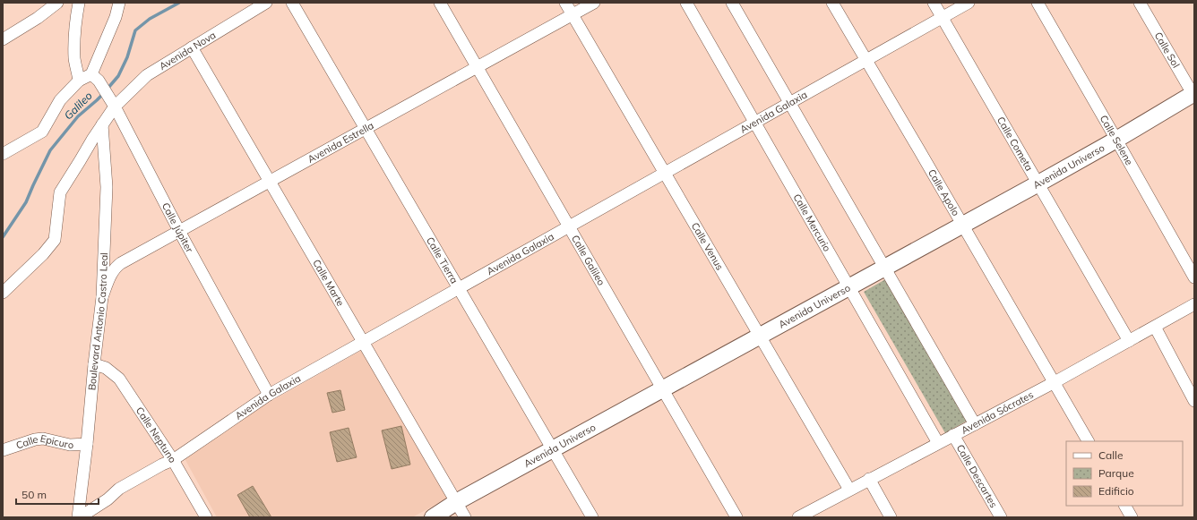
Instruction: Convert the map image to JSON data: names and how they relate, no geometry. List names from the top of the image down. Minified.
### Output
{"streets":{"street":["Calle Sol","Avenida Nova","Avenida Galaxia","Calle Selene","Avenida Estrella","Calle Cometa","Avenida Universo","Calle Apolo","Calle Mercurio","Calle Júpiter","Calle Venus","Calle Tierra","Calle Galileo","Calle Marte","Boulevard Antonio Castro Leal","Avenida Sócrates","Calle Neptuno","Calle Epicuro","Calle Descartes"]},"crossings":[["Calle Sol","Avenida Universo"],["Avenida Nova","Calle Júpiter"],["Avenida Nova","Calle Marte"],["Avenida Nova","Boulevard Antonio Castro Leal"],["Avenida Galaxia","Calle Cometa"],["Avenida Galaxia","Calle Apolo"],["Avenida Galaxia","Calle Mercurio"],["Avenida Galaxia","Calle Júpiter"],["Avenida Galaxia","Calle Venus"],["Avenida Galaxia","Calle Tierra"],["Avenida Galaxia","Calle Galileo"],["Avenida Galaxia","Calle Marte"],["Avenida Galaxia","Boulevard Antonio Castro Leal"],["Avenida Galaxia","Calle Neptuno"],["Calle Selene","Avenida Universo"],["Avenida Estrella","Calle Júpiter"],["Avenida Estrella","Calle Venus"],["Avenida Estrella","Calle Tierra"],["Avenida Estrella","Calle Galileo"],["Avenida Estrella","Calle Marte"],["Avenida Estrella","Boulevard Antonio Castro Leal"],["Calle Cometa","Avenida Universo"],["Calle Cometa","Avenida Sócrates"],["Avenida Universo","Calle Apolo"],["Avenida Universo","Calle Mercurio"],["Avenida Universo","Calle Venus"],["Avenida Universo","Calle Tierra"],["Avenida Universo","Calle Galileo"],["Avenida Universo","Calle Marte"],["Calle Apolo","Avenida Sócrates"],["Calle Mercurio","Avenida Sócrates"],["Calle Venus","Avenida Sócrates"],["Boulevard Antonio Castro Leal","Calle Neptuno"],["Boulevard Antonio Castro Leal","Calle Epicuro"],["Avenida Sócrates","Calle Descartes"]],"water":["Galileo"],"legend":["Calle","Parque","Edificio"],"scale_bar":"50 m"}
